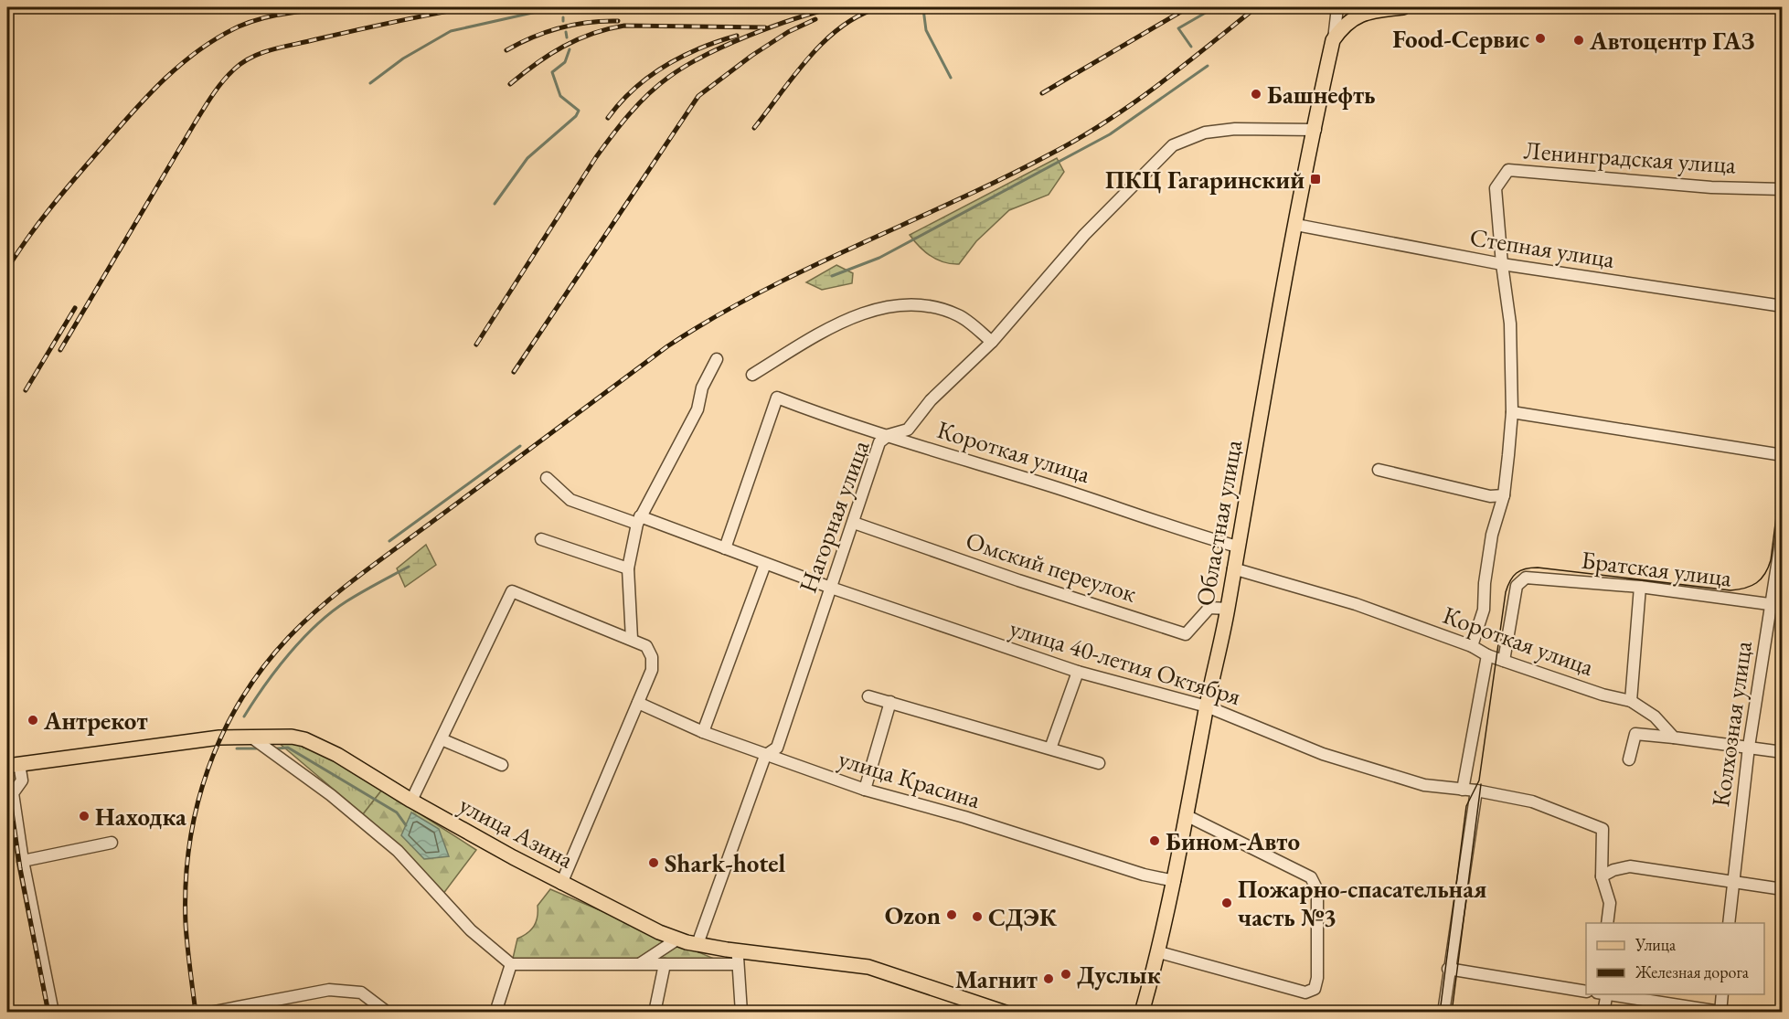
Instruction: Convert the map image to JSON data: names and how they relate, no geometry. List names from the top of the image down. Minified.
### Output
{"streets":{"main road":["Областная улица","улица Азина"],"street":["Ленинградская улица","Степная улица","Короткая улица","Нагорная улица","Омский переулок","Братская улица","улица 40-летия Октября","Колхозная улица","улица Красина"]},"crossings":[["Ленинградская улица","Степная улица"],["Степная улица","Областная улица"],["Короткая улица","Нагорная улица"],["Короткая улица","Областная улица"],["Короткая улица","Братская улица"],["Короткая улица","улица 40-летия Октября"],["Нагорная улица","Областная улица"],["Нагорная улица","Омский переулок"],["Нагорная улица","улица 40-летия Октября"],["Нагорная улица","улица Красина"],["Нагорная улица","улица Азина"],["Областная улица","Омский переулок"],["Областная улица","улица 40-летия Октября"],["Областная улица","улица Красина"],["Братская улица","Колхозная улица"]],"places":{"other":["Food-Сервис","Автоцентр ГАЗ","Башнефть","Антрекот","Находка","Бином-Авто","Shark-hotel","Пожарно-спасательная часть №3","Ozon","СДЭК","Дуслык","Магнит"],"transit":["ПКЦ Гагаринский"]},"legend":["Улица","Железная дорога"]}
